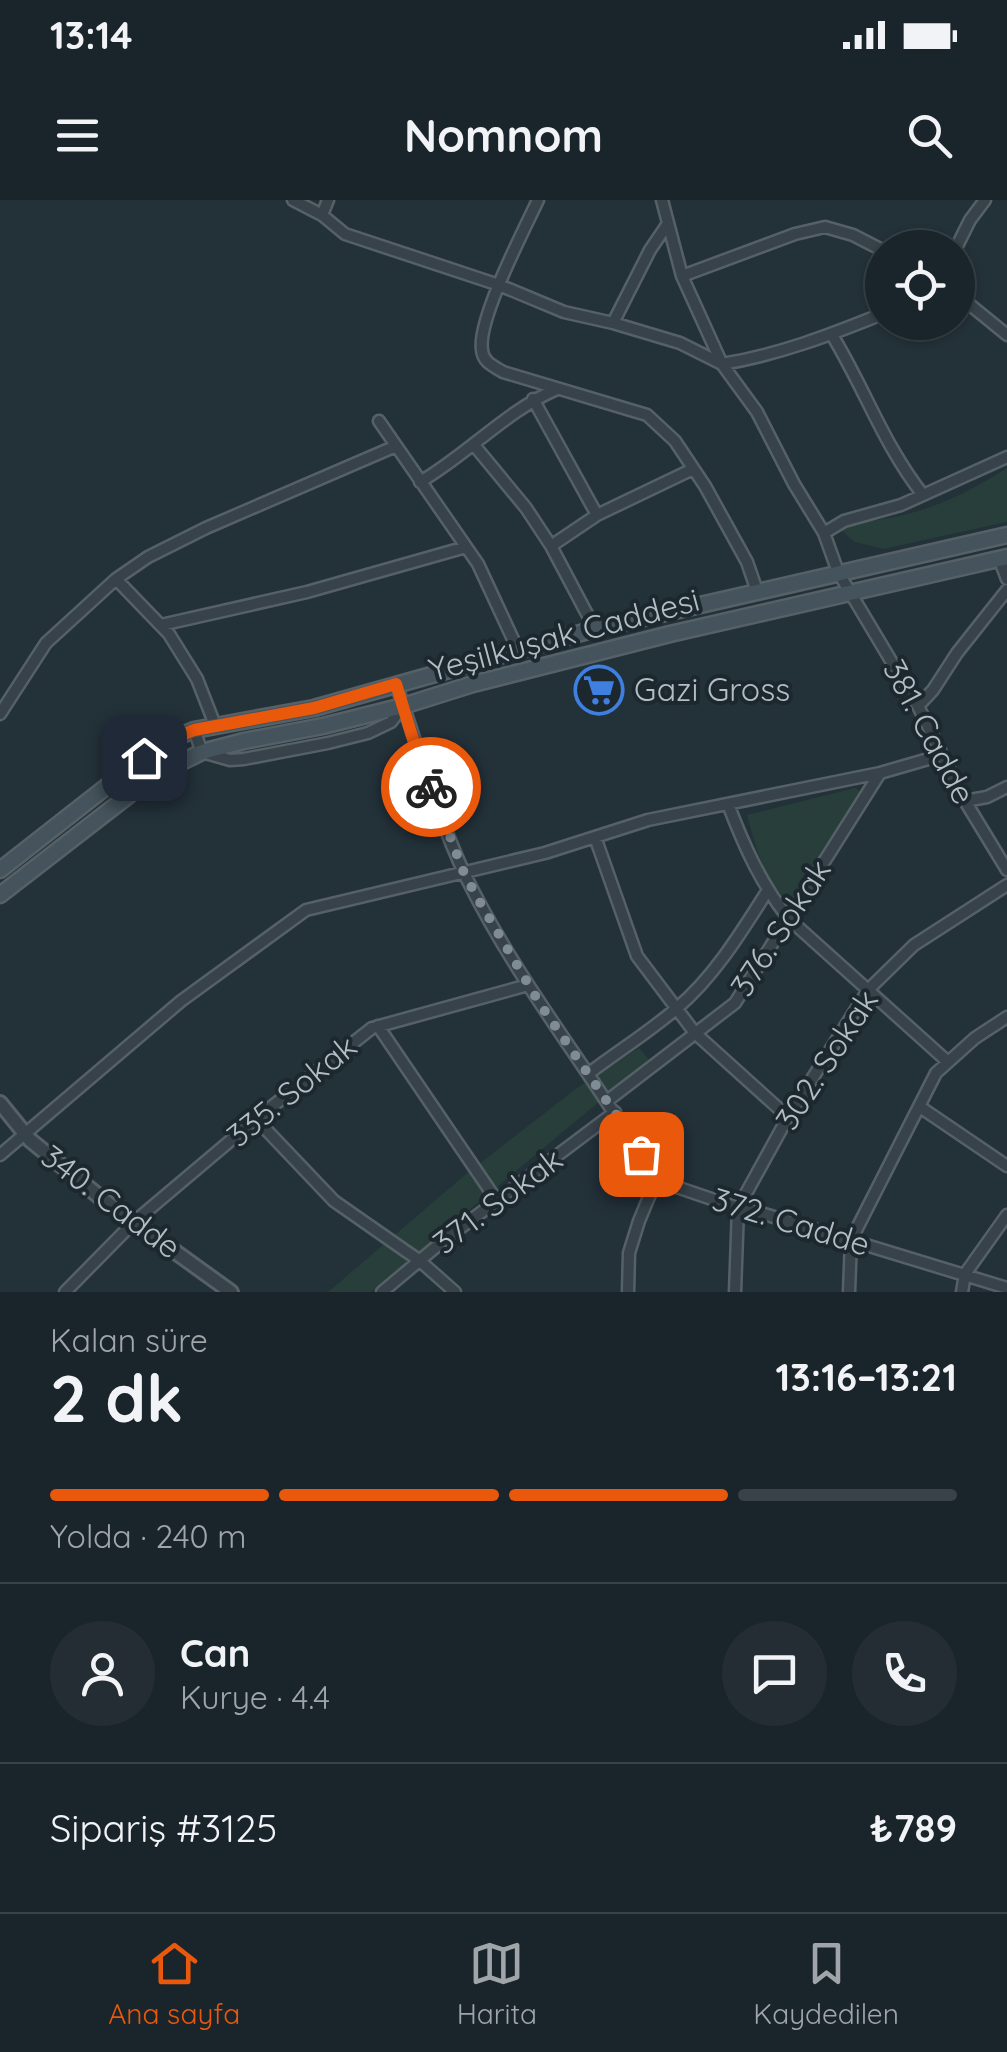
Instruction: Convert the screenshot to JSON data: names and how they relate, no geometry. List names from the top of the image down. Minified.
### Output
{"streets":{"main road":["Yeşilkuşak Caddesi"],"street":["381. Cadde","376. Sokak","302. Sokak","335. Sokak","371. Sokak","340. Cadde","372. Cadde"]},"crossings":[["Yeşilkuşak Caddesi","381. Cadde"],["302. Sokak","372. Cadde"],["335. Sokak","340. Cadde"]],"places":{"supermarket":["Gazi Gross"]},"page":{"status":"13:14","header":"Nomnom","heading":["2 dk","Kalan süre","13:16–13:21"],"panel":["Can","Kurye · 4.4","Sipariş #3125","₺789"],"bar":"Yolda · 240 m","tabs":["Ana sayfa","Harita","Kaydedilen"]}}
